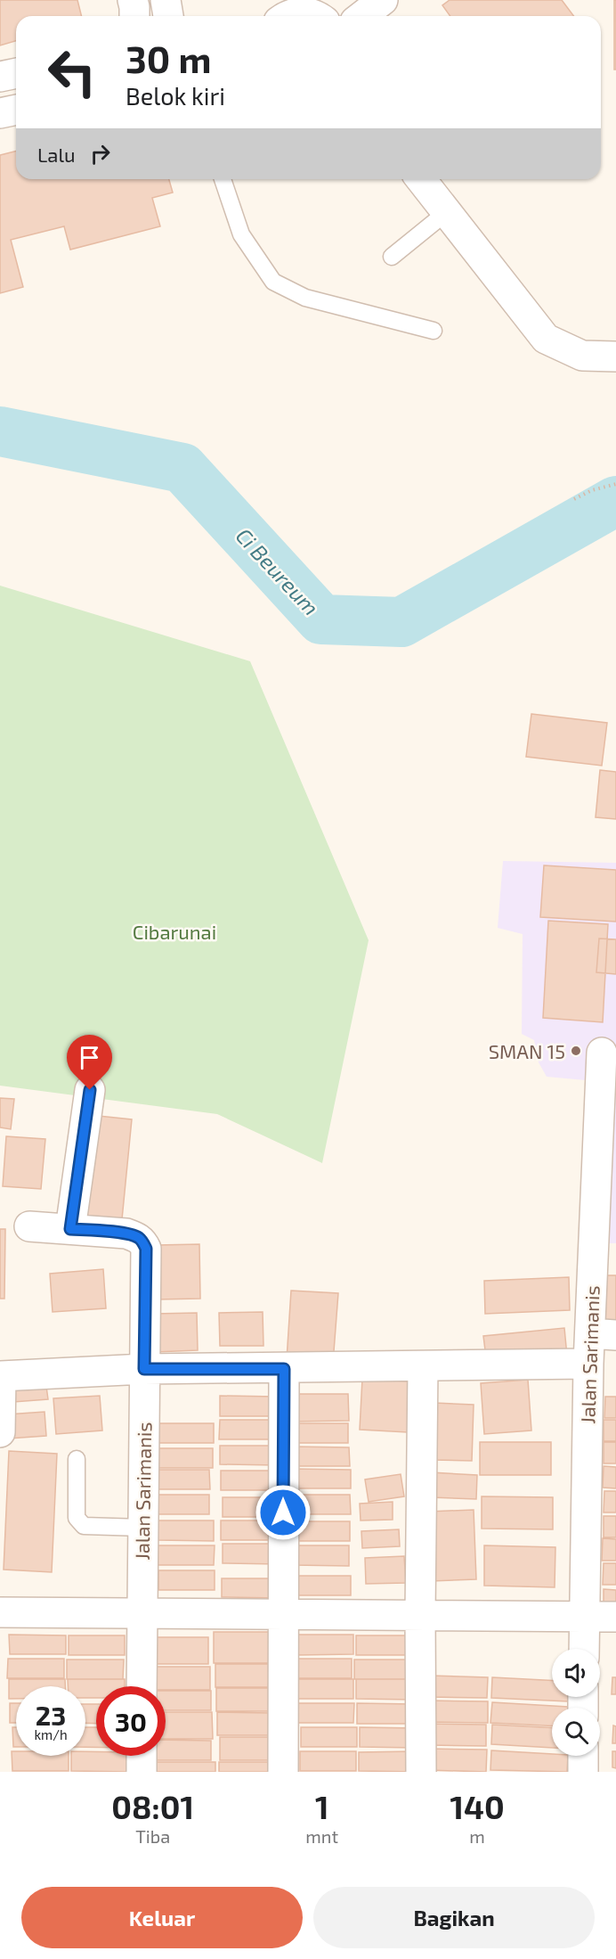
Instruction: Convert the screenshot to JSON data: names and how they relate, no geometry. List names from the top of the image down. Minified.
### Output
{"streets":{"street":["Jalan Sarimanis"]},"water":["Ci Beureum"],"parks":["Cibarunai"],"places":["SMAN 15"],"page":{"turn":["30 m","Belok kiri"],"then":"Lalu","speed":"23 km/h","limit":"30","eta":["08:01","Tiba","1","mnt","140","m"],"buttons":["Keluar","Bagikan"]}}
